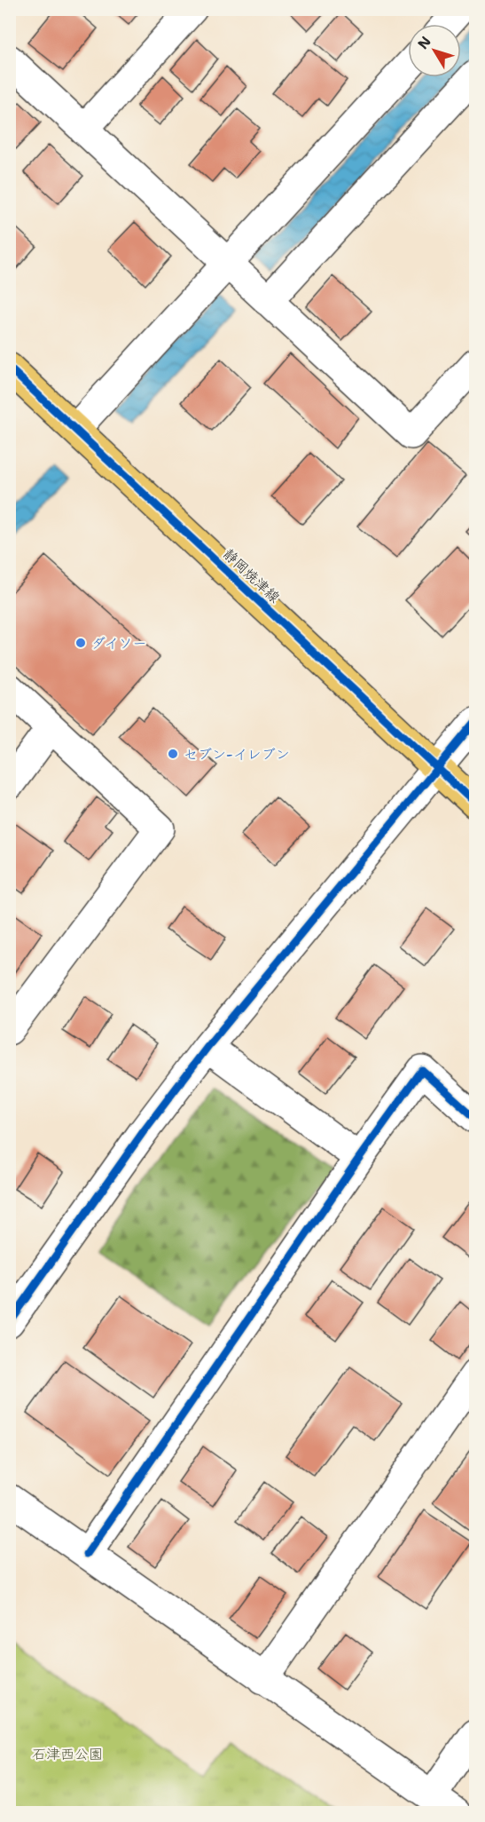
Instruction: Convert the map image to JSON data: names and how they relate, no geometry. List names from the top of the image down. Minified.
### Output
{"streets":{"main road":["静岡焼津線"]},"parks":["石津西公園"],"places":["ダイソー","セブン-イレブン"],"north":"top left"}
